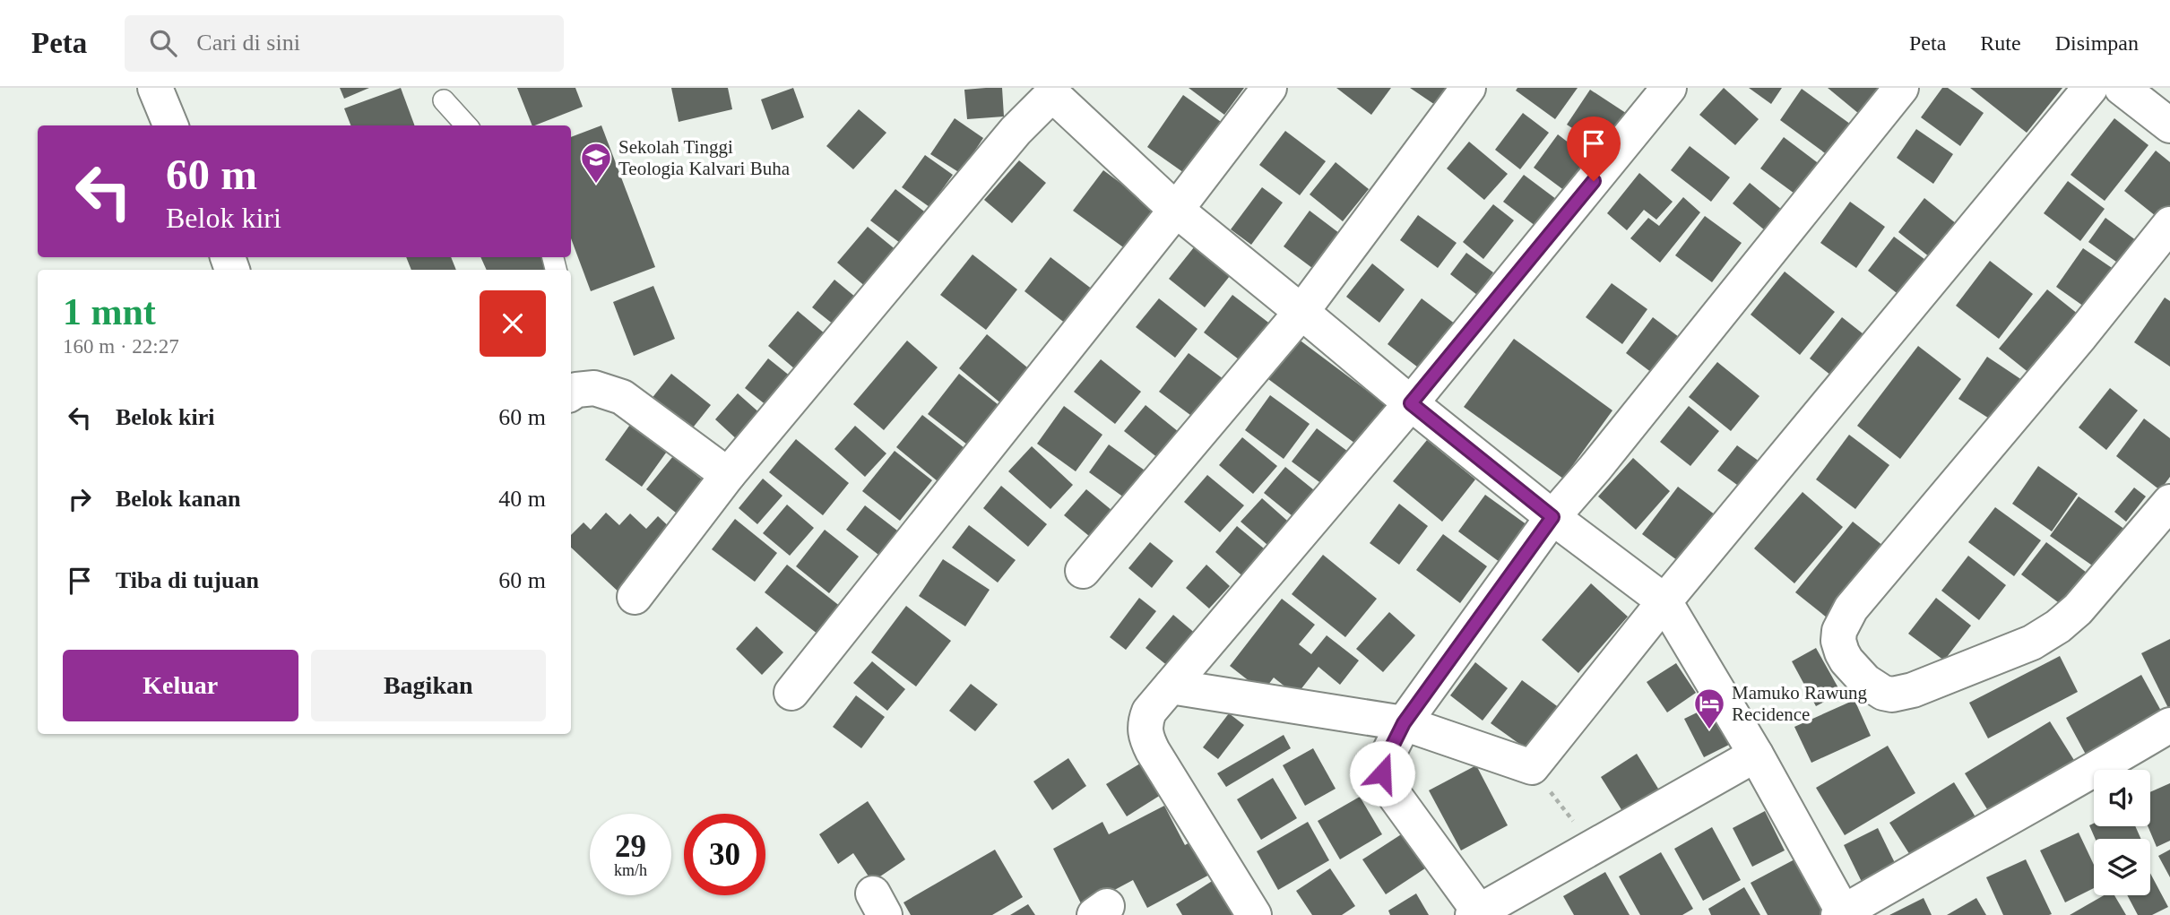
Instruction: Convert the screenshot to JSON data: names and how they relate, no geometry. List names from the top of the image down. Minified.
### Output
{"places":{"school or university":["Sekolah Tinggi Teologia Kalvari Buha"],"hotel":["Mamuko Rawung Recidence"]},"page":{"header":"Peta","search":"Cari di sini","nav":["Peta","Rute","Disimpan"],"turn":["60 m","Belok kiri"],"heading":["1 mnt","160 m · 22:27"],"list":[{"name":"Belok kiri","value":"60 m"},{"name":"Belok kanan","value":"40 m"},{"name":"Tiba di tujuan","value":"60 m"}],"buttons":["Keluar","Bagikan"],"speed":"29 km/h","limit":"30"}}
